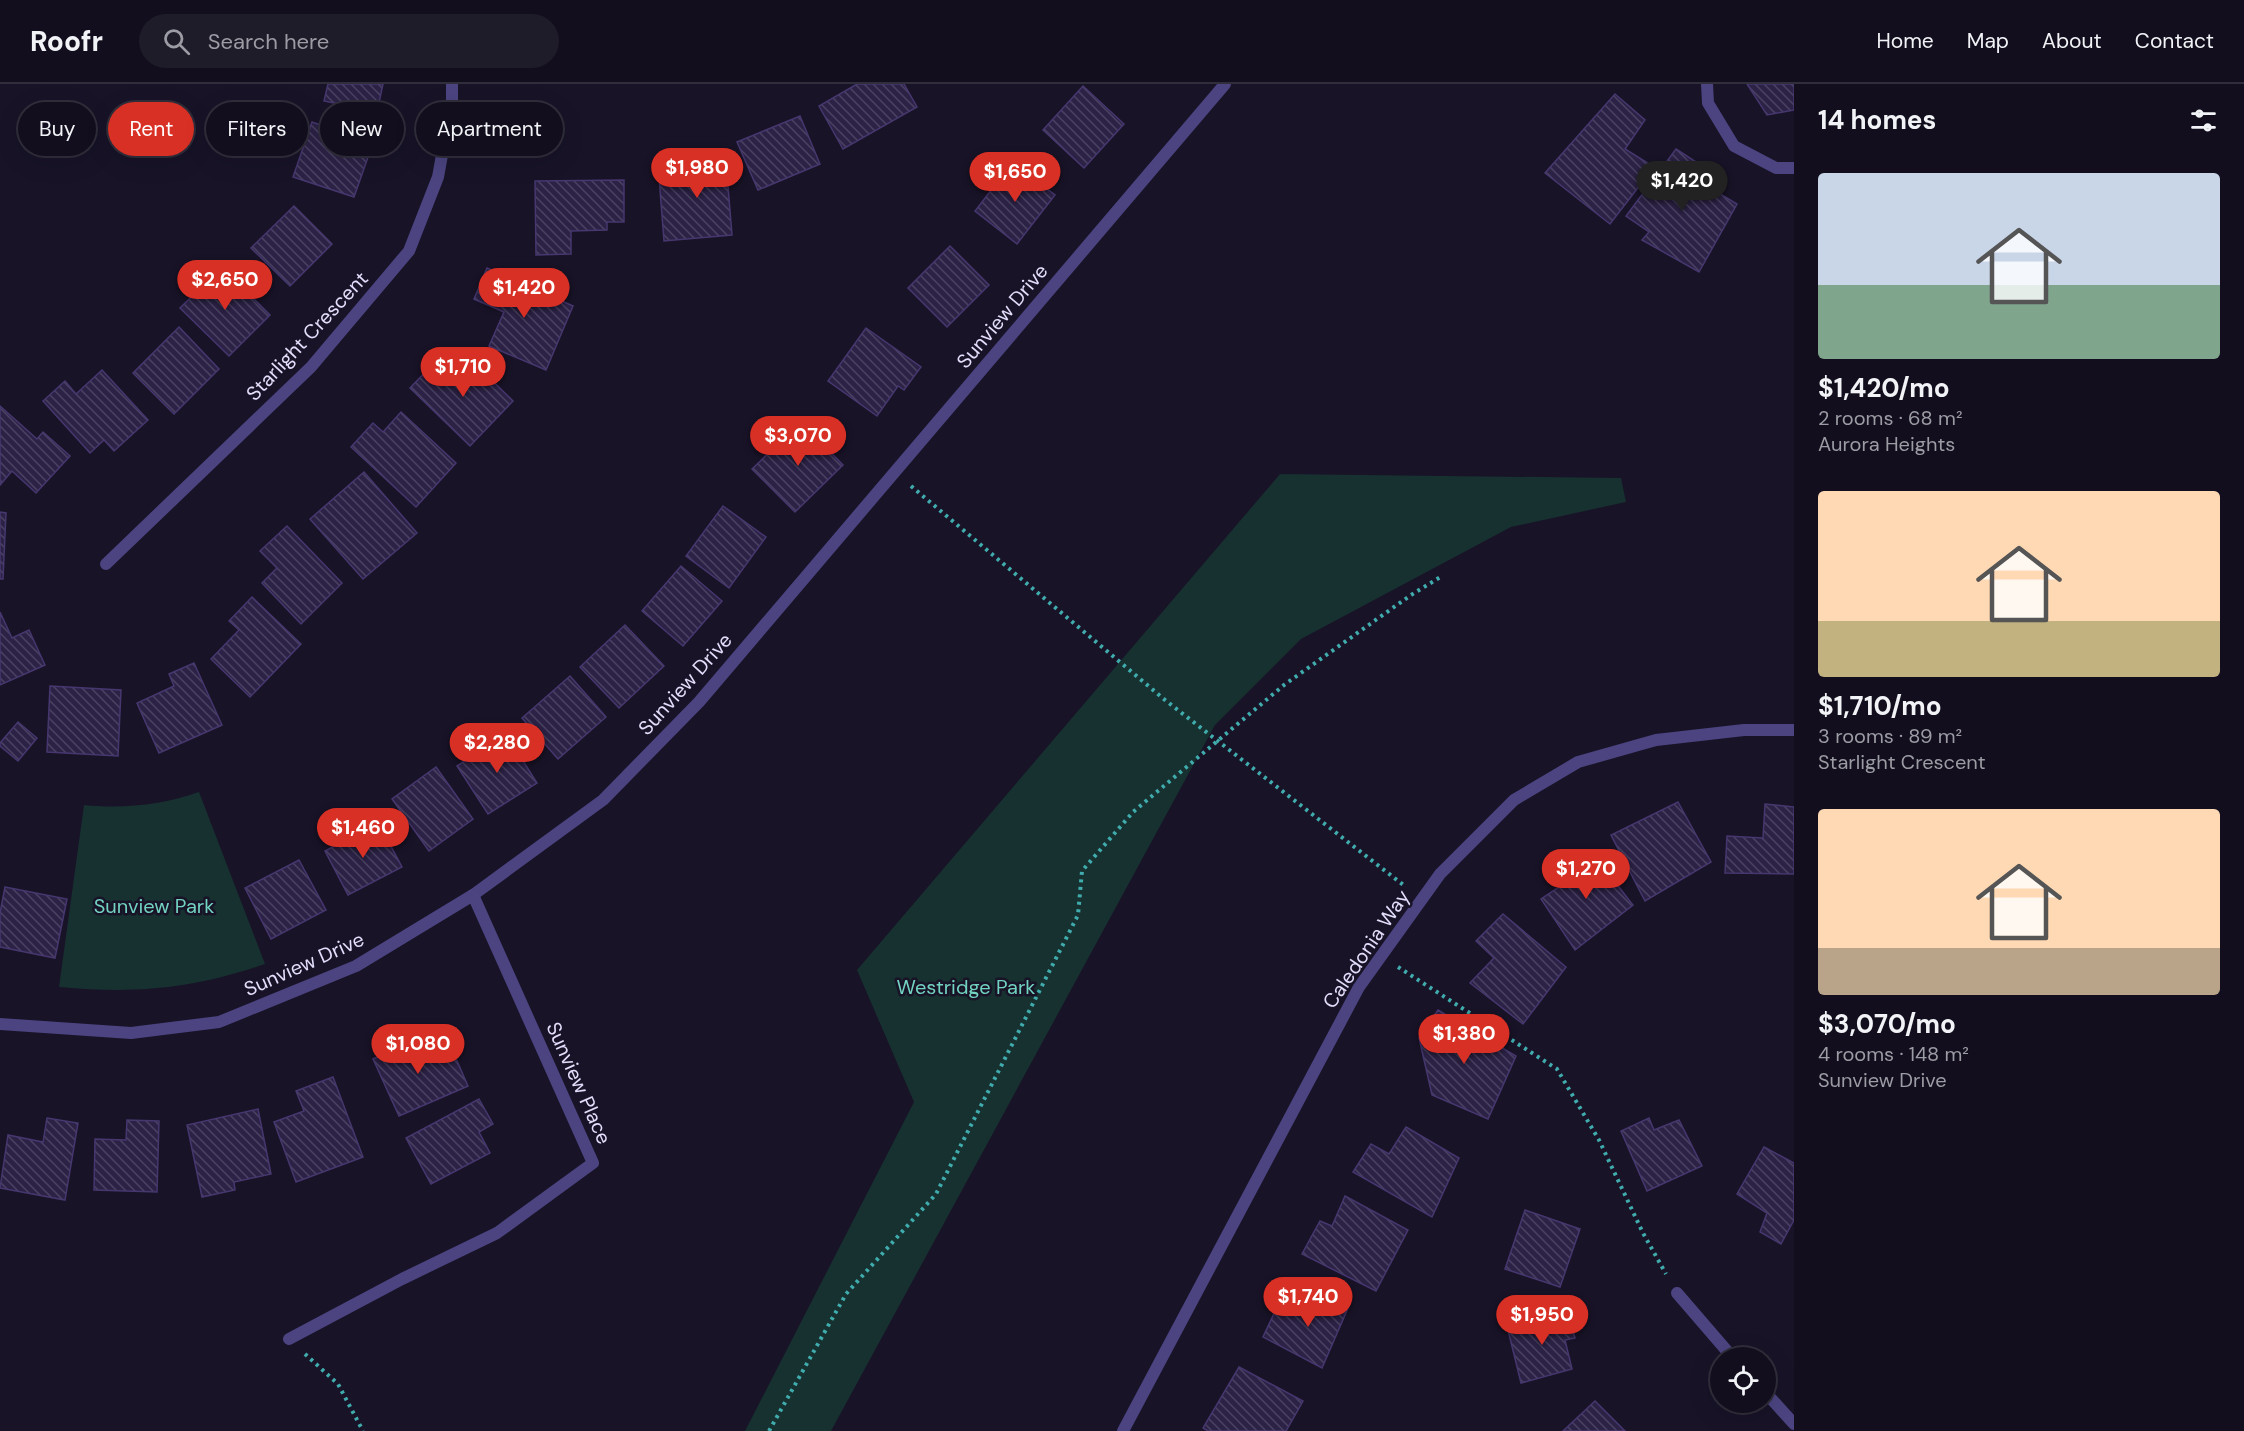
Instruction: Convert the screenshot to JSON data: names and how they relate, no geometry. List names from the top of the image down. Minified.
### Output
{"streets":{"street":["Sunview Drive","Starlight Crescent","Caledonia Way","Sunview Place"]},"crossings":[["Sunview Drive","Sunview Place"]],"parks":["Sunview Park","Westridge Park"],"page":{"header":"Roofr","search":"Search here","nav":["Home","Map","About","Contact"],"heading":"14 homes","chip":["Buy","Rent","Filters","New","Apartment"],"price":["$1,980","$1,650","$1,420","$2,650","$1,420","$1,710","$3,070","$2,280","$1,460","$1,270","$1,380","$1,080","$1,740","$1,950"],"list":[{"name":"$1,420/mo","note":"2 rooms · 68 m² · Aurora Heights"},{"name":"$1,710/mo","note":"3 rooms · 89 m² · Starlight Crescent"},{"name":"$3,070/mo","note":"4 rooms · 148 m² · Sunview Drive"}]}}
